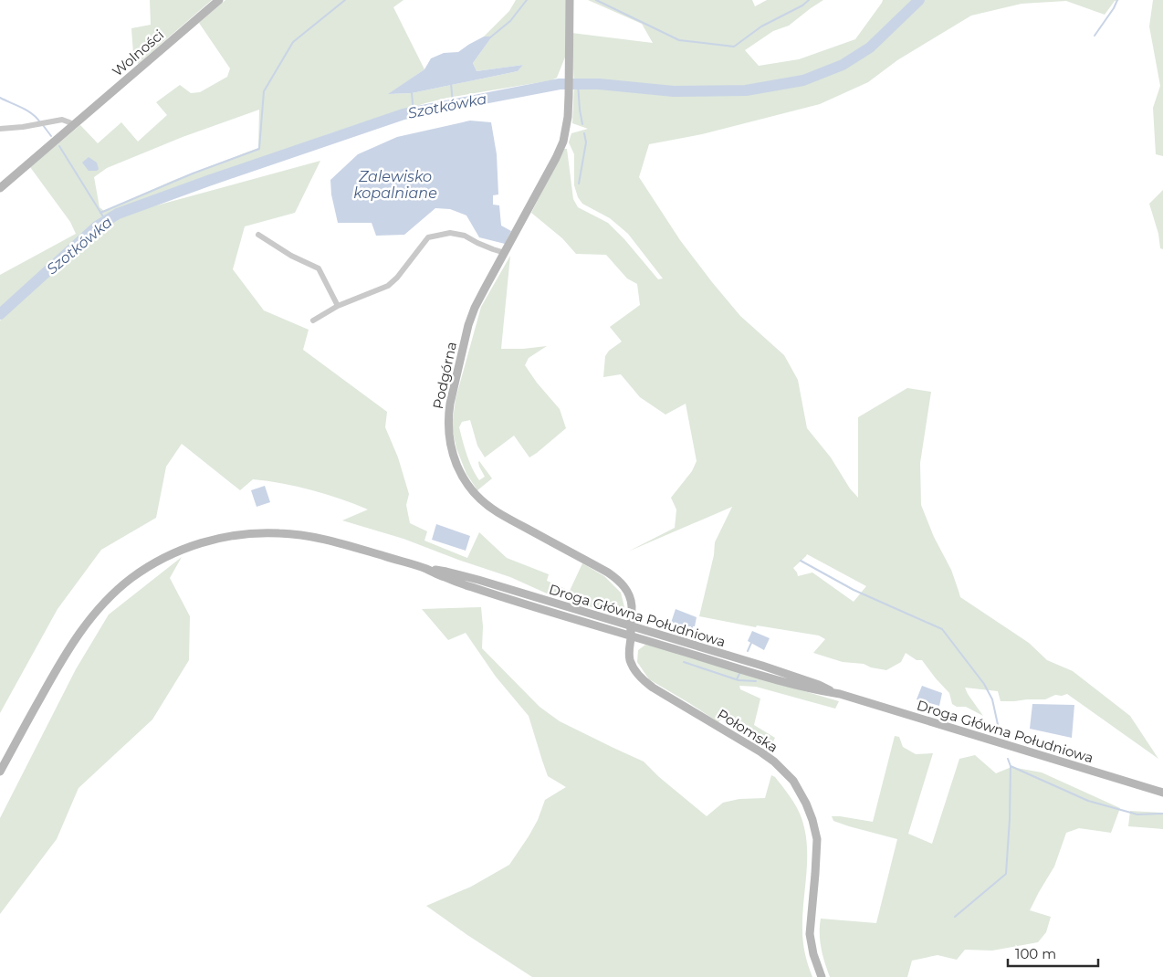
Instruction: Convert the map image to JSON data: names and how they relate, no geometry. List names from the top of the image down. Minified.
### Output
{"streets":{"main road":["Wolności","Podgórna","Droga Główna Południowa","Połomska"]},"crossings":[["Podgórna","Połomska"],["Droga Główna Południowa","Połomska"]],"water":["Szotkówka","Zalewisko kopalniane"],"scale_bar":"100 m"}
